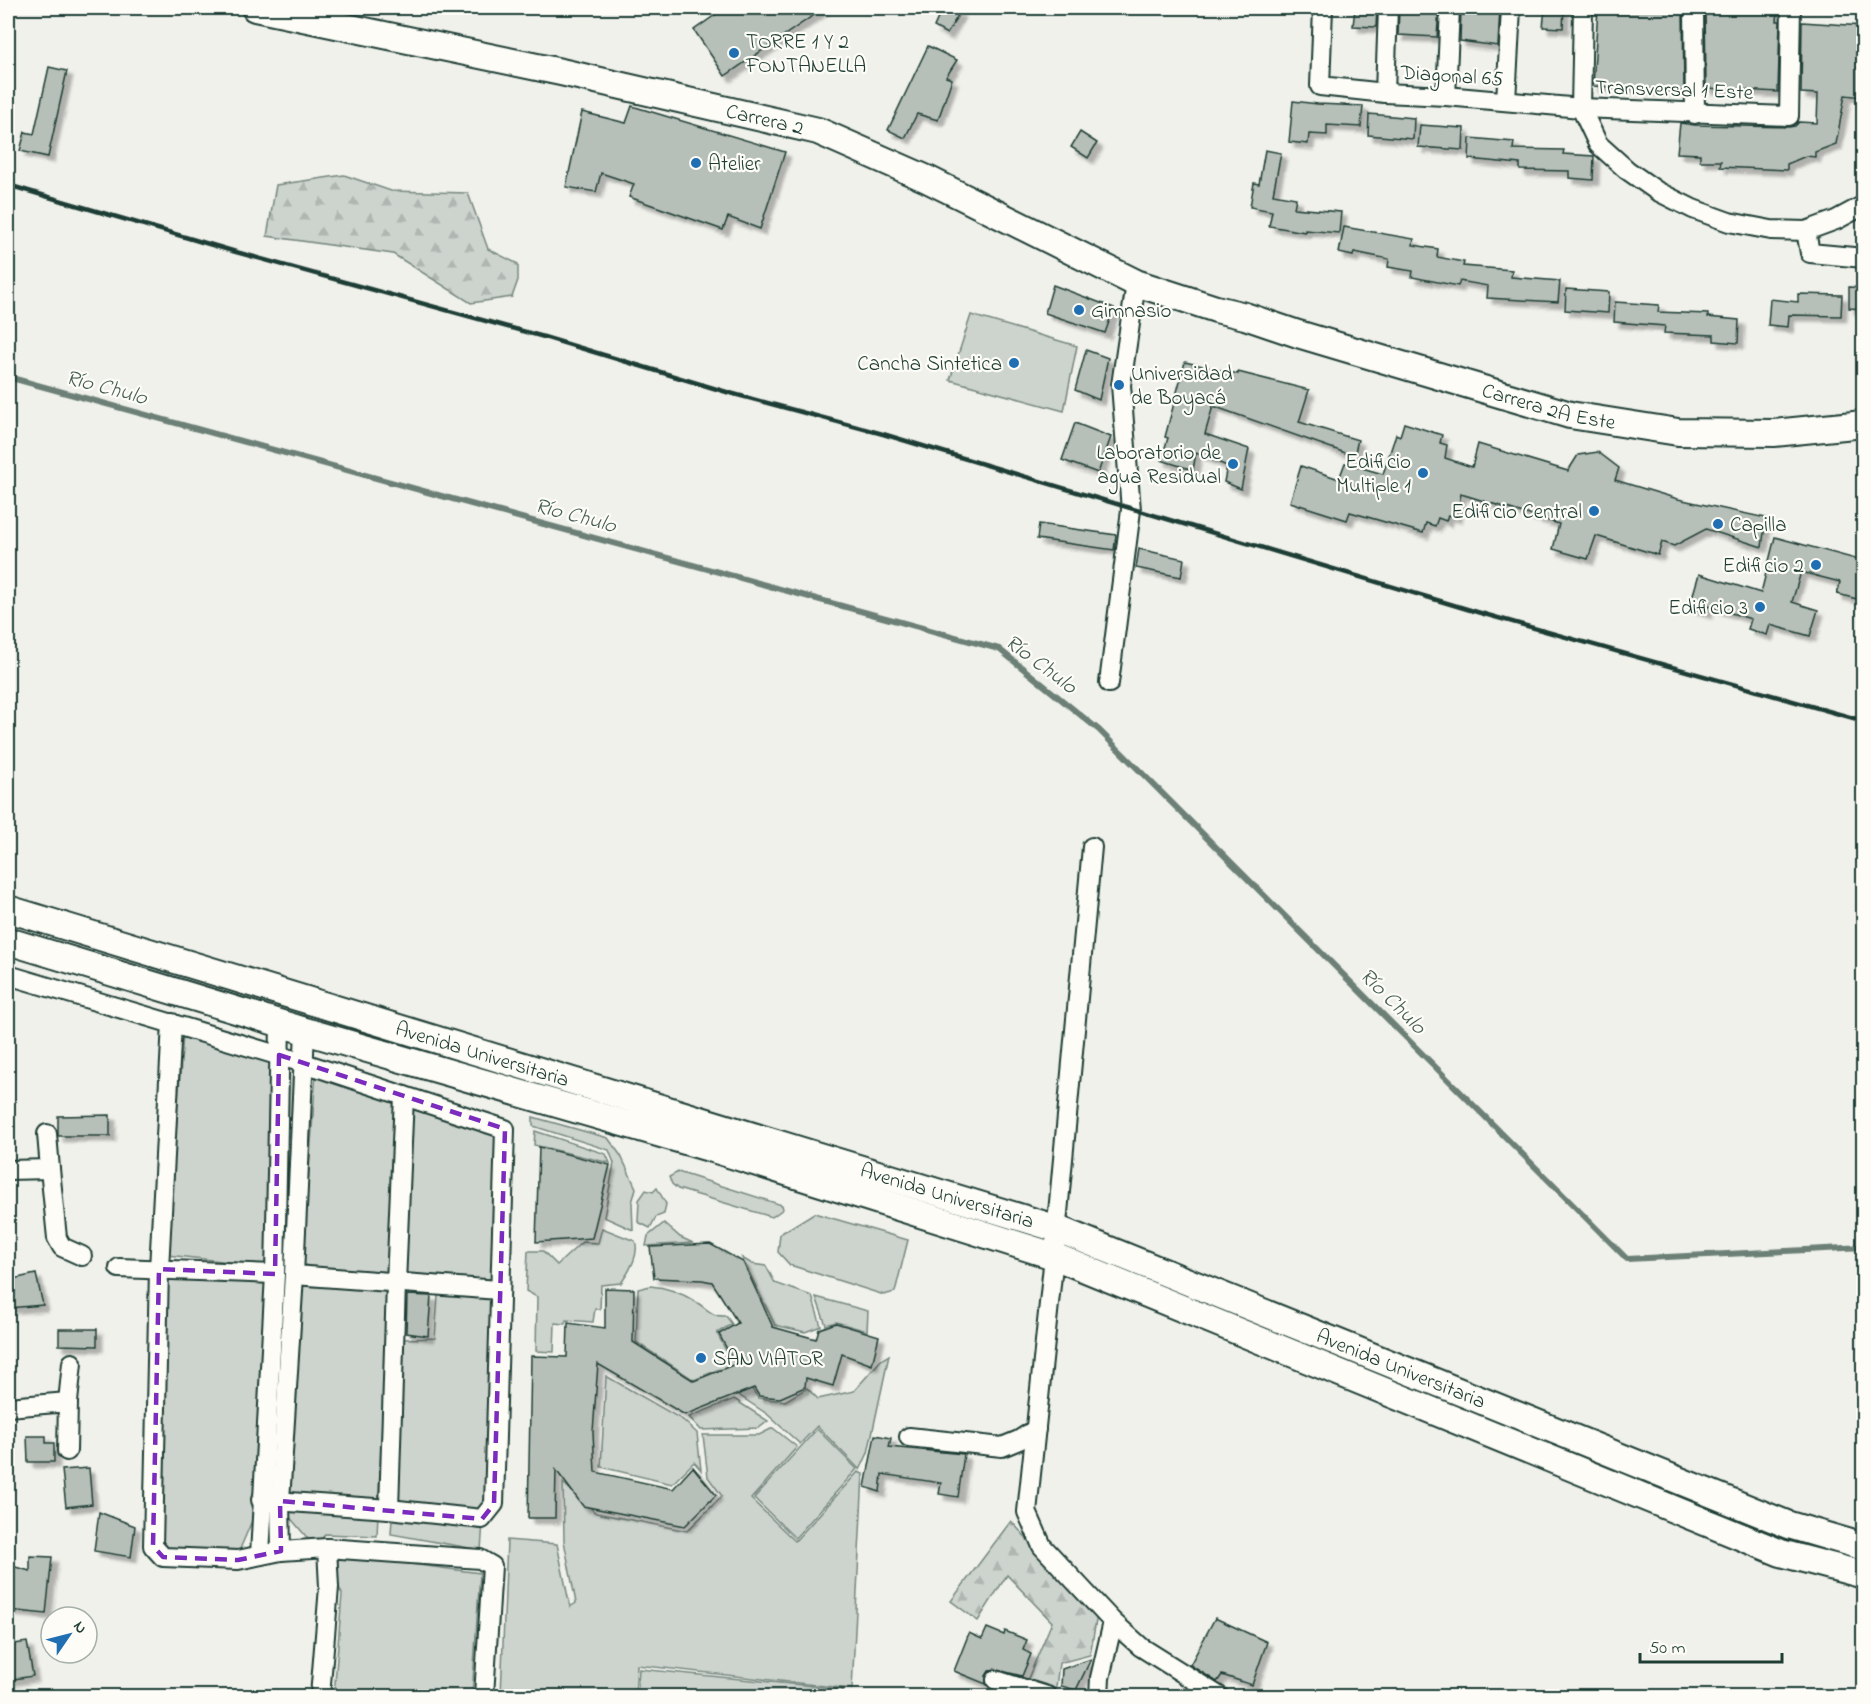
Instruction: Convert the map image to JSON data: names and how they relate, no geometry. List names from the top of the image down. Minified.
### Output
{"streets":{"main road":["Carrera 2","Carrera 2A Este","Avenida Universitaria"],"street":["Diagonal 65","Transversal 1 Este"]},"crossings":[["Diagonal 65","Transversal 1 Este"],["Carrera 2","Carrera 2A Este"]],"water":["Río Chulo"],"places":["TORRE 1 Y 2 FONTANELLA","Atelier","Gimnasio","Cancha Sintetica","Universidad de Boyacá","Laboratorio de agua Residual","Edificio Multiple 1","Edificio Central","Capilla","Edificio 2","Edificio 3","SAN VIATOR"],"scale_bar":"50 m","north":"top right"}
